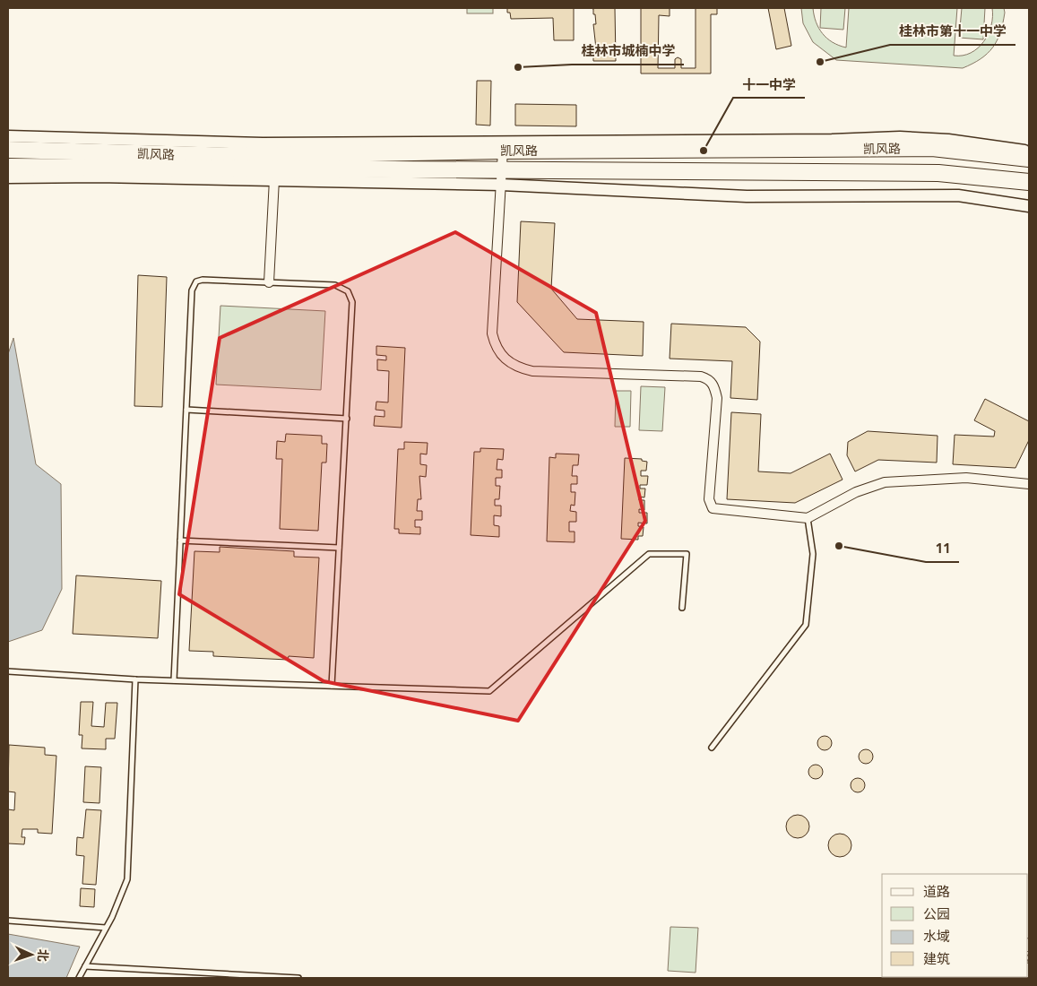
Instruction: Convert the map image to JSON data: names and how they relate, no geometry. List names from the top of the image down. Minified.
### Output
{"streets":{"highway":["凯风路"]},"places":["桂林市第十一中学","桂林市城楠中学","十一中学","11"],"legend":["道路","公园","水域","建筑"],"north":"right"}
